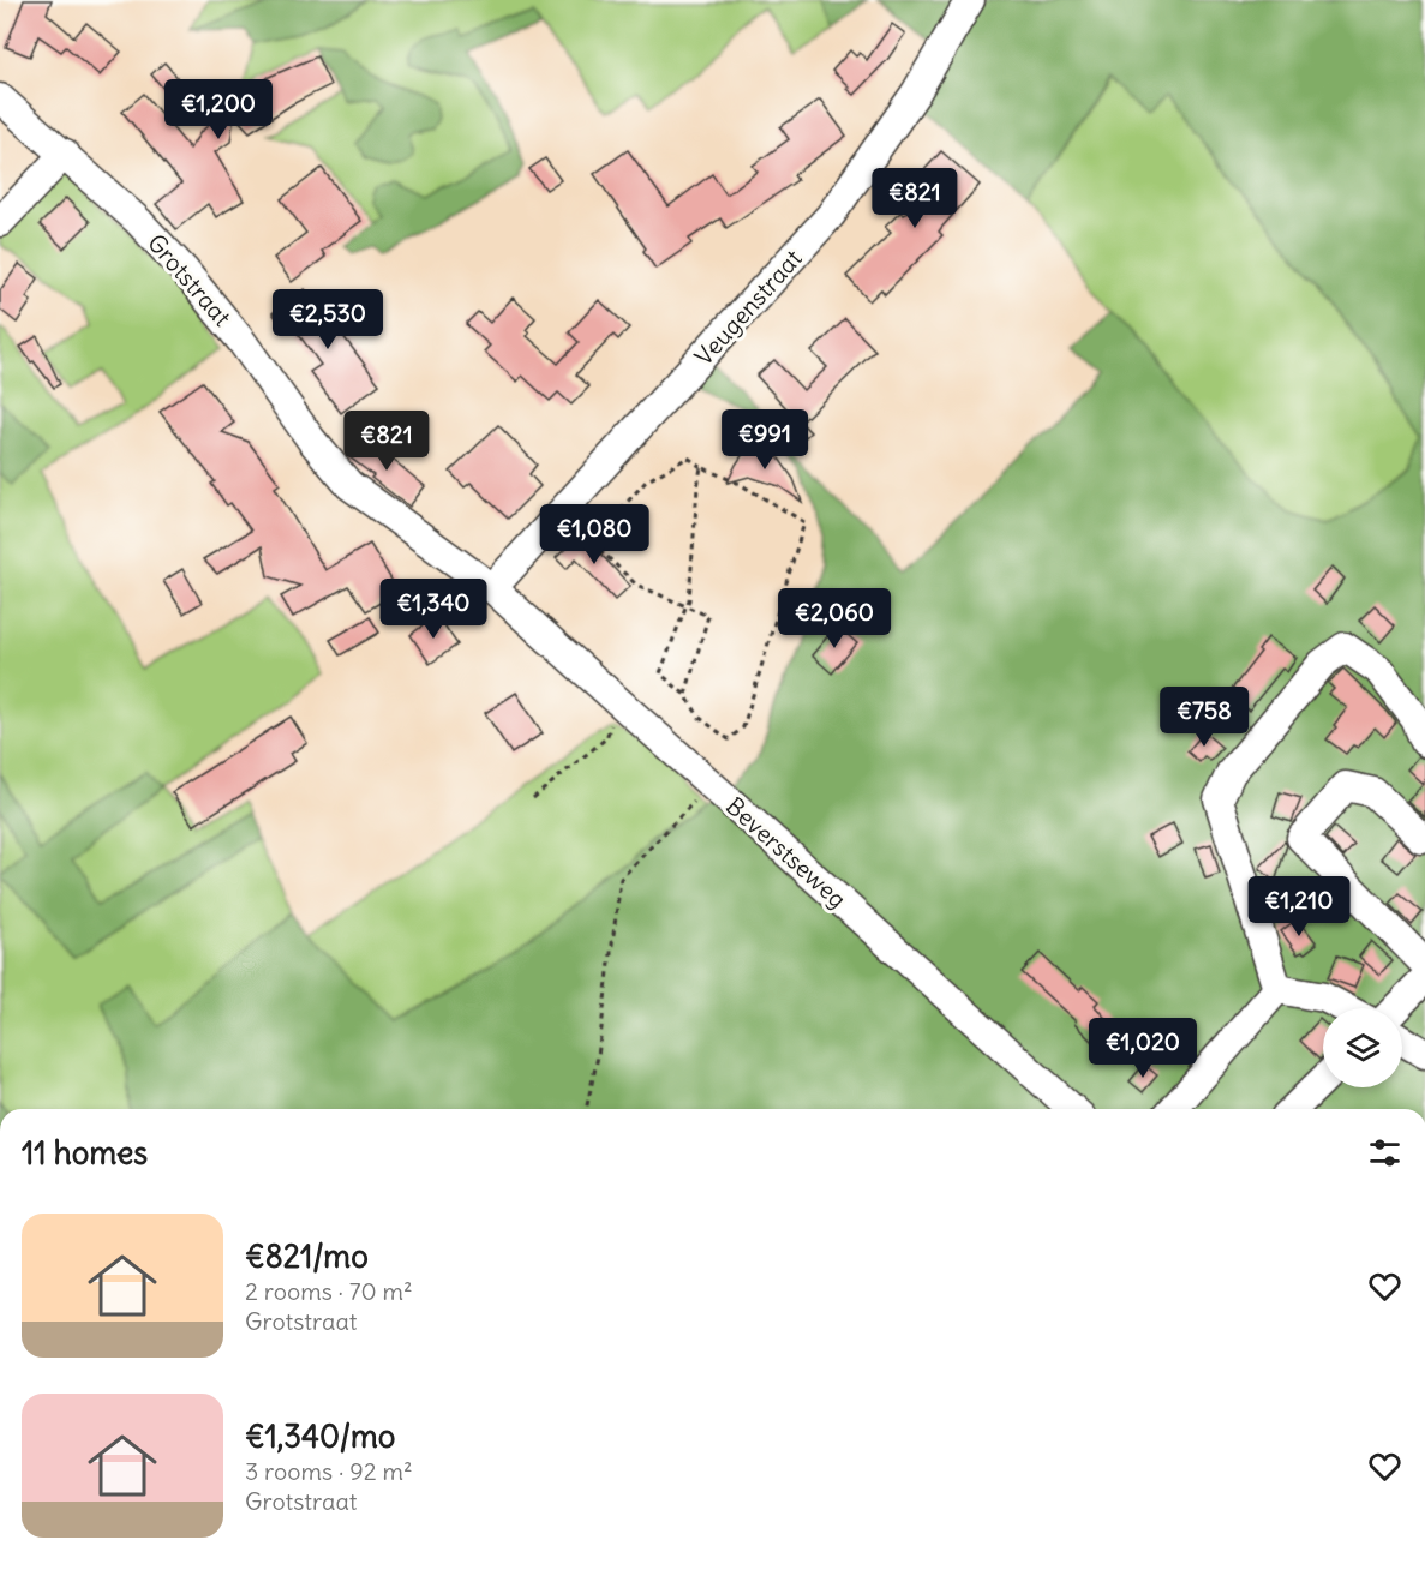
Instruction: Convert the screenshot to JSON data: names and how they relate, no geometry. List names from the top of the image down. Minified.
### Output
{"streets":{"street":["Grotstraat","Veugenstraat","Beverstseweg"]},"crossings":[["Grotstraat","Veugenstraat"],["Grotstraat","Beverstseweg"],["Veugenstraat","Beverstseweg"]],"page":{"price":["€1,200","€821","€2,530","€991","€821","€1,080","€1,340","€2,060","€758","€1,210","€1,020"],"heading":"11 homes","list":[{"name":"€821/mo","note":"2 rooms · 70 m² · Grotstraat"},{"name":"€1,340/mo","note":"3 rooms · 92 m² · Grotstraat"}]}}
